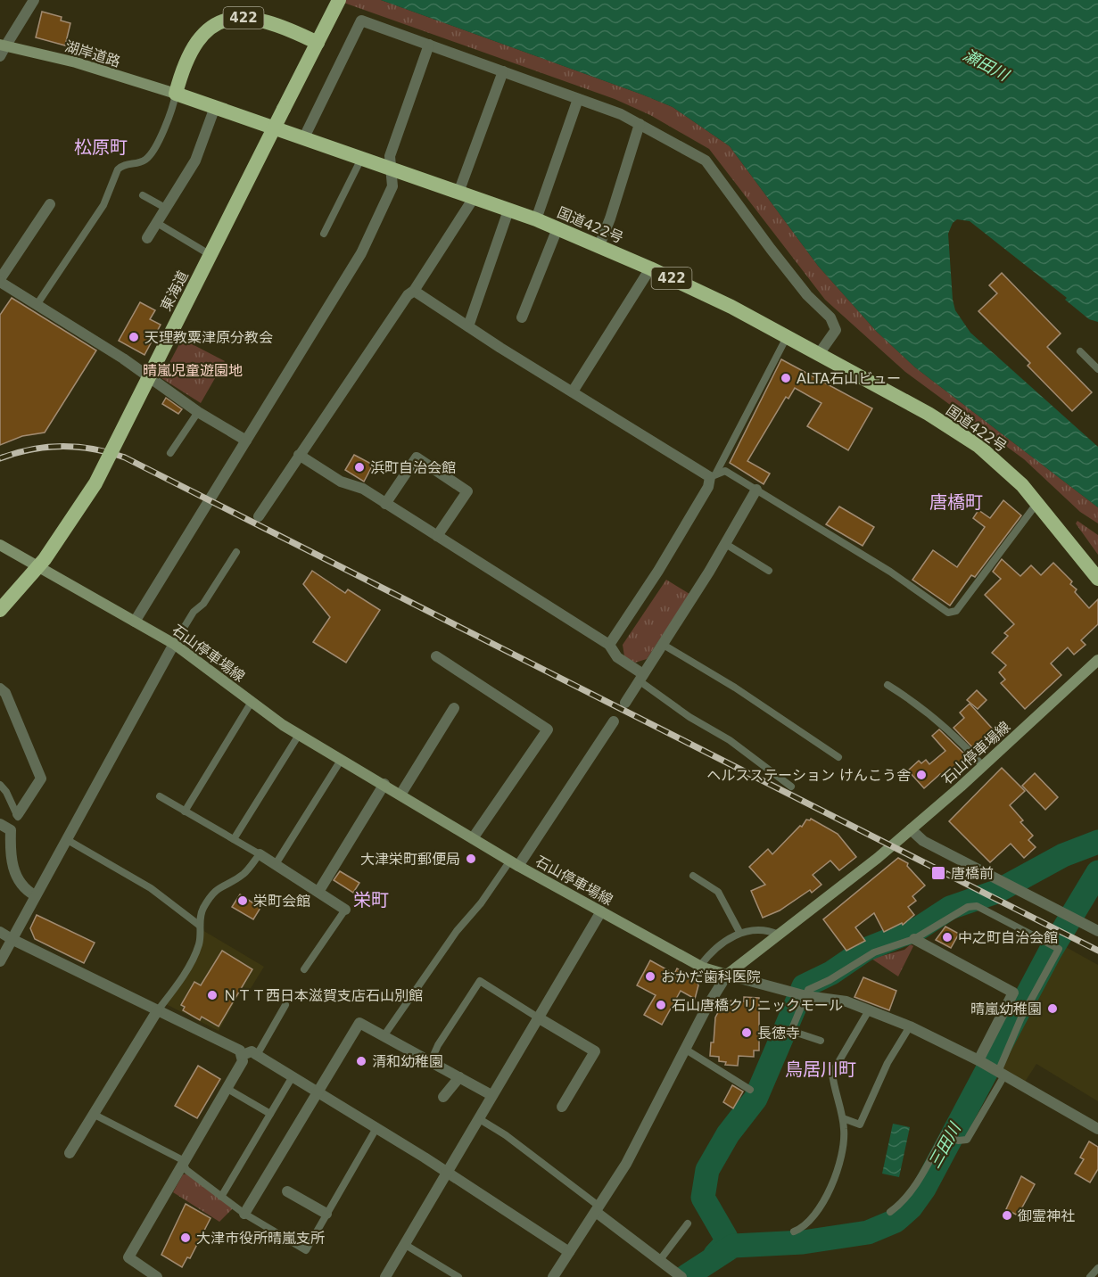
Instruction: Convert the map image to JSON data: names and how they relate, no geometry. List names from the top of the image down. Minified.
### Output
{"streets":{"highway":["422","国道422号","東海道"],"main road":["湖岸道路","石山停車場線"]},"crossings":[["422","湖岸道路"],["422","国道422号"],["422","東海道"],["湖岸道路","国道422号"]],"districts":["松原町","唐橋町","栄町","鳥居川町"],"water":["瀬田川","三田川"],"parks":["晴嵐児童遊園地"],"places":{"other":["天理教粟津原分教会","ALTA石山ビュー","浜町自治会館","ヘルスステーション けんこう舎","大津栄町郵便局","栄町会館","中之町自治会館","おかだ歯科医院","ＮＴＴ西日本滋賀支店石山別館","石山唐橋クリニックモール","晴嵐幼稚園","長徳寺","清和幼稚園","御霊神社","大津市役所晴嵐支所"],"transit":["唐橋前"]}}
